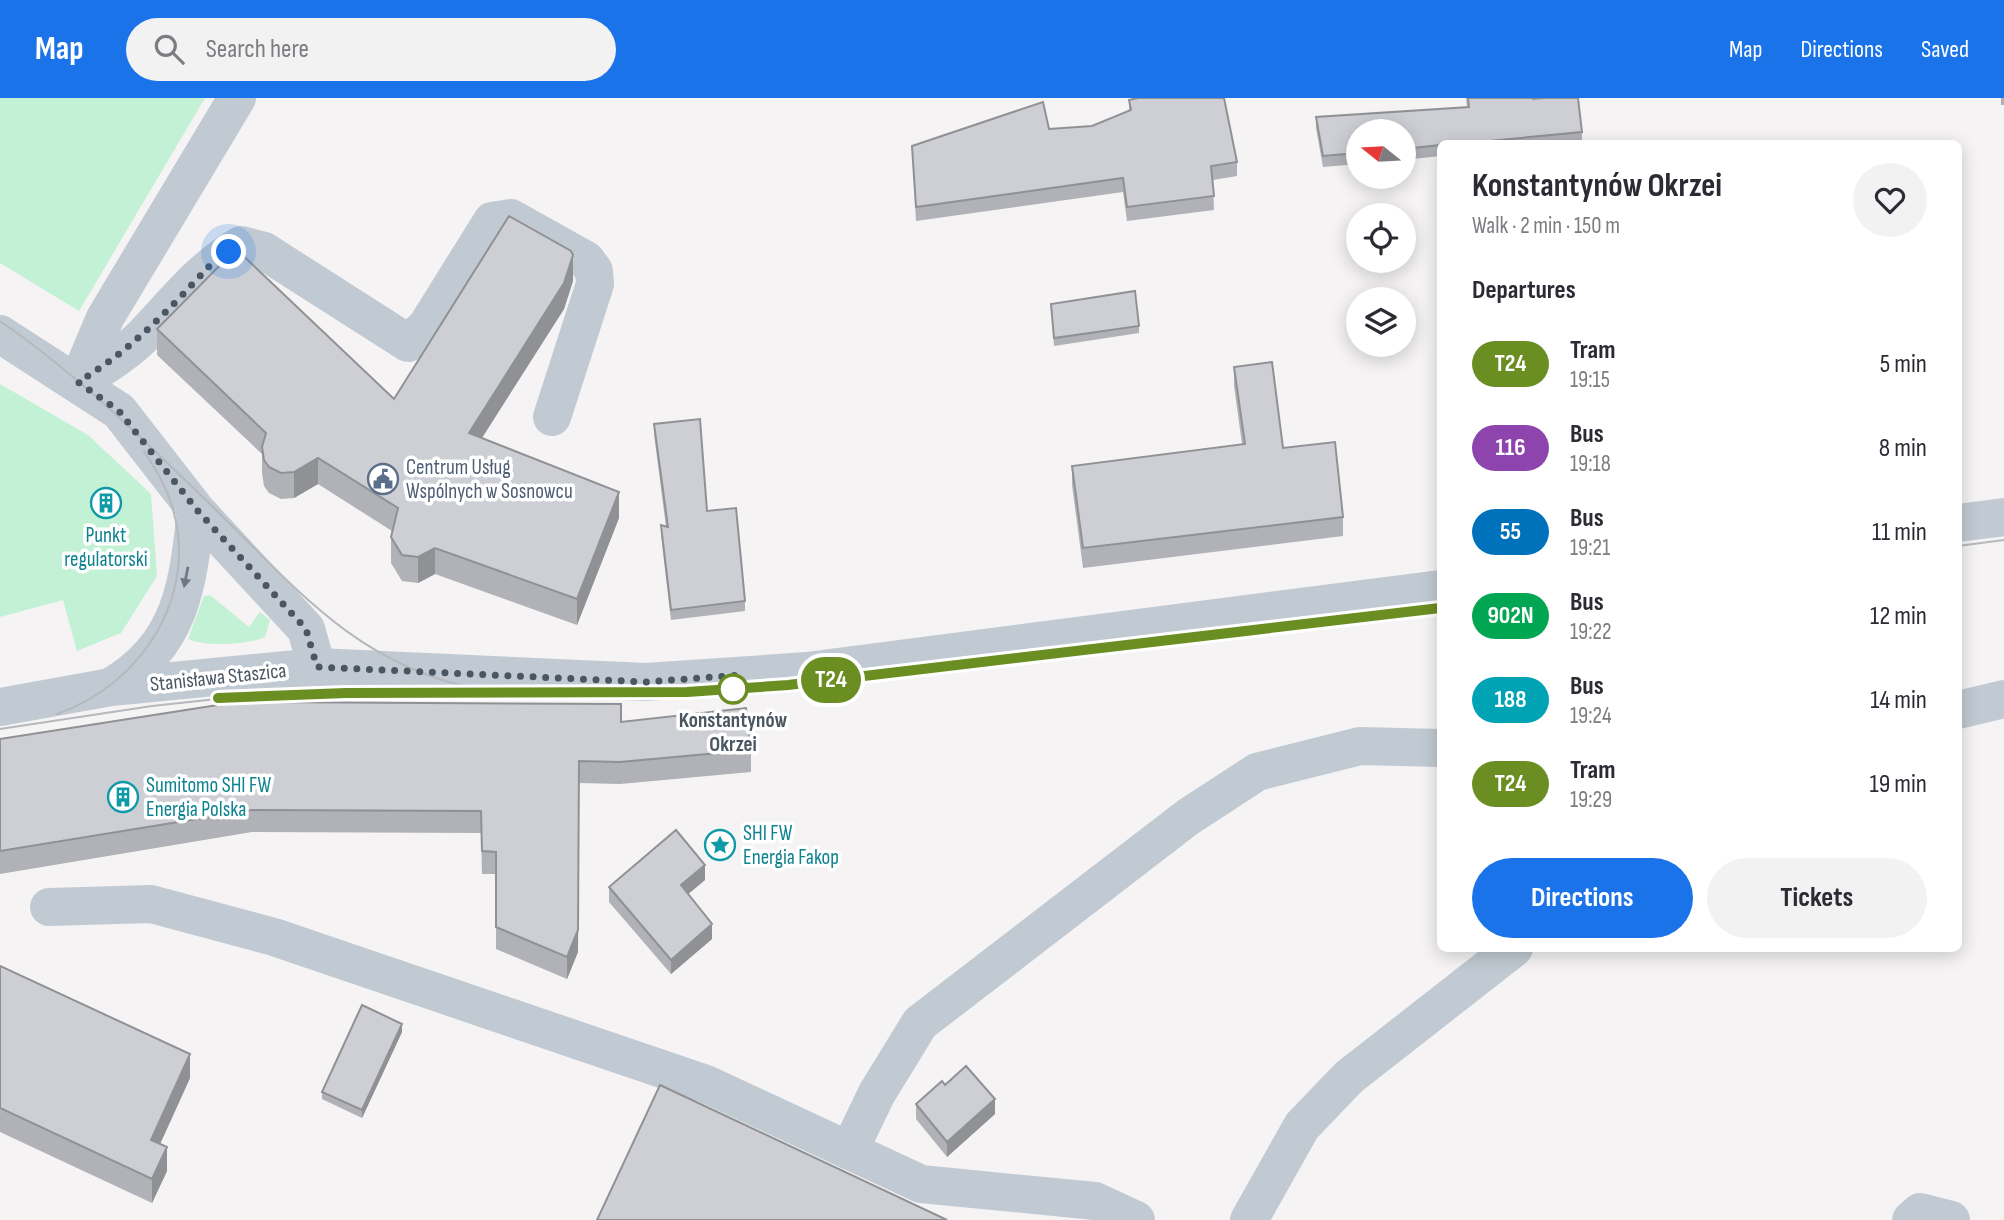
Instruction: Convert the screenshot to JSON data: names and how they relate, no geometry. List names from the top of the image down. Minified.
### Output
{"streets":{"street":["Stanisława Staszica"]},"places":{"public building":["Centrum Usług Wspólnych w Sosnowcu"],"building":["Punkt regulatorski","Sumitomo SHI FW Energia Polska"],"other":["Konstantynów Okrzei"],"place":["SHI FW Energia Fakop"]},"lines":["tram line T24"],"north":"left","page":{"header":"Map","search":"Search here","nav":["Map","Directions","Saved"],"on_map":"T24","heading":[["Konstantynów Okrzei","Walk · 2 min · 150 m"],"Departures"],"list":[{"mark":"T24","name":"Tram","note":"19:15","value":"5 min"},{"mark":"116","name":"Bus","note":"19:18","value":"8 min"},{"mark":"55","name":"Bus","note":"19:21","value":"11 min"},{"mark":"902N","name":"Bus","note":"19:22","value":"12 min"},{"mark":"188","name":"Bus","note":"19:24","value":"14 min"},{"mark":"T24","name":"Tram","note":"19:29","value":"19 min"}],"buttons":["Directions","Tickets"]}}
